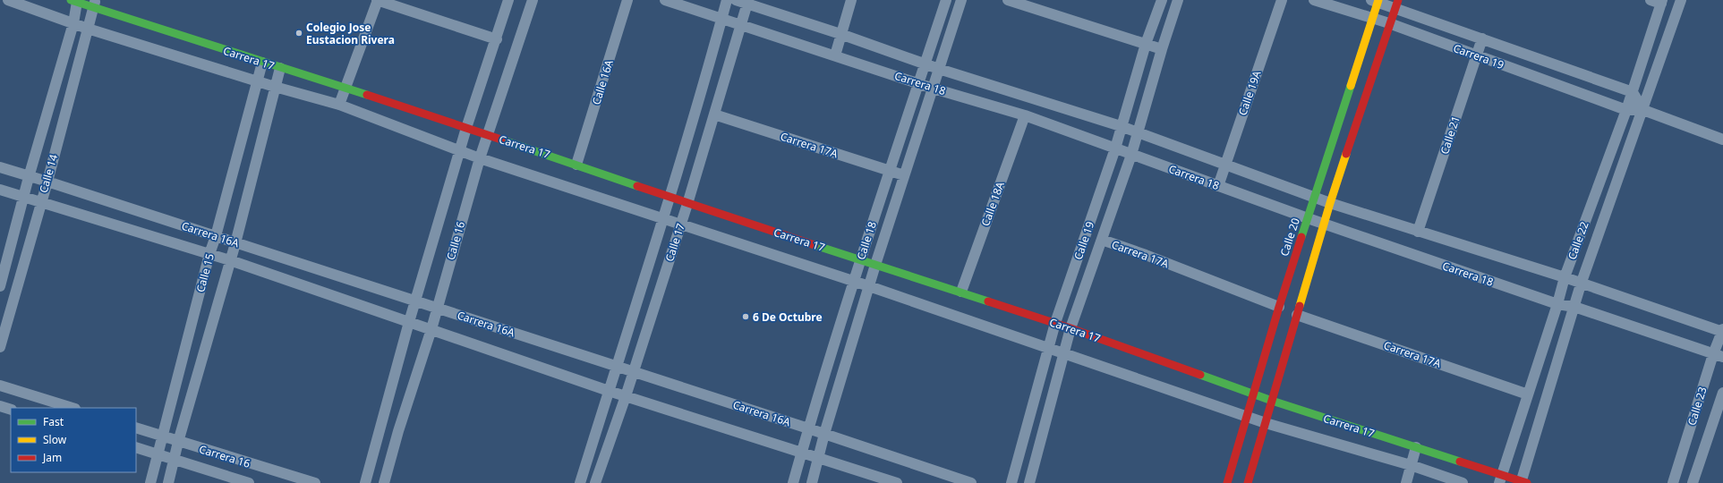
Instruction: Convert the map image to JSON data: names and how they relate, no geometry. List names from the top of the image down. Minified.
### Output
{"streets":{"street":["Carrera 19","Carrera 17","Calle 16A","Carrera 18","Calle 19A","Calle 21","Carrera 17A","Calle 14","Calle 18A","Carrera 16A","Calle 20","Calle 16","Calle 18","Calle 19","Calle 22","Calle 17","Calle 15","Calle 23","Carrera 16"]},"crossings":[["Carrera 19","Calle 21"],["Carrera 19","Calle 20"],["Carrera 19","Calle 22"],["Carrera 17","Calle 16A"],["Carrera 17","Calle 14"],["Carrera 17","Calle 18A"],["Carrera 17","Calle 20"],["Carrera 17","Calle 16"],["Carrera 17","Calle 18"],["Carrera 17","Calle 19"],["Carrera 17","Calle 22"],["Carrera 17","Calle 17"],["Carrera 17","Calle 15"],["Carrera 18","Calle 19A"],["Carrera 18","Calle 21"],["Carrera 18","Calle 18A"],["Carrera 18","Calle 20"],["Carrera 18","Calle 18"],["Carrera 18","Calle 19"],["Carrera 18","Calle 22"],["Carrera 18","Calle 17"],["Carrera 18","Calle 23"],["Carrera 17A","Calle 20"],["Carrera 17A","Calle 18"],["Carrera 17A","Calle 19"],["Carrera 17A","Calle 22"],["Carrera 17A","Calle 17"],["Calle 14","Carrera 16A"],["Carrera 16A","Calle 16"],["Carrera 16A","Calle 18"],["Carrera 16A","Calle 17"],["Carrera 16A","Calle 15"],["Calle 15","Carrera 16"]],"places":["Colegio Jose Eustacion Rivera","6 De Octubre"],"legend":["Fast","Slow","Jam"]}
